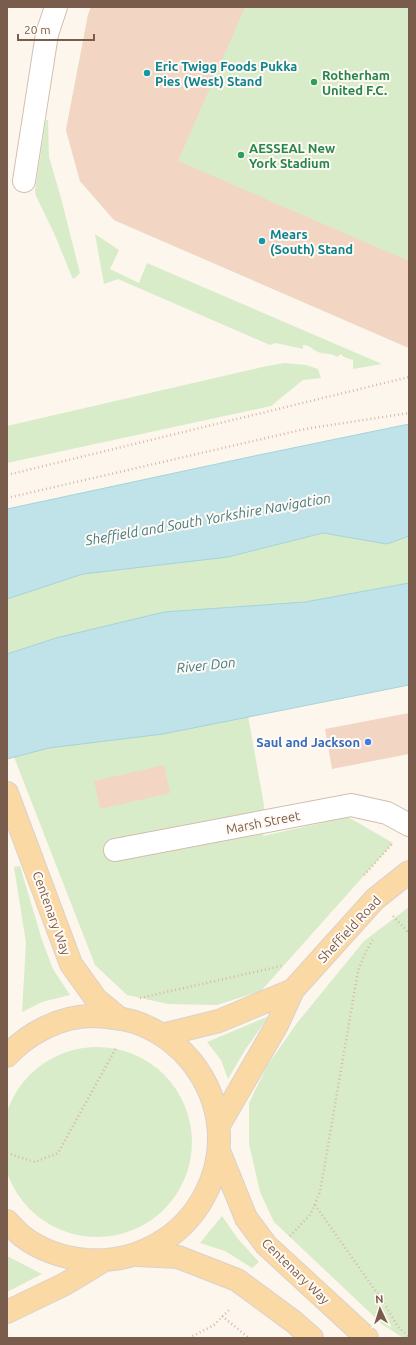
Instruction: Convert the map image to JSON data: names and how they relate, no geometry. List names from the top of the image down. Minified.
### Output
{"streets":{"main road":["Centenary Way","Sheffield Road"],"street":["Marsh Street"]},"water":["Sheffield and South Yorkshire Navigation","River Don"],"places":["Eric Twigg Foods Pukka Pies (West) Stand","Rotherham United F.C.","AESSEAL New York Stadium","Mears (South) Stand","Saul and Jackson"],"scale_bar":"20 m","north":"top"}
